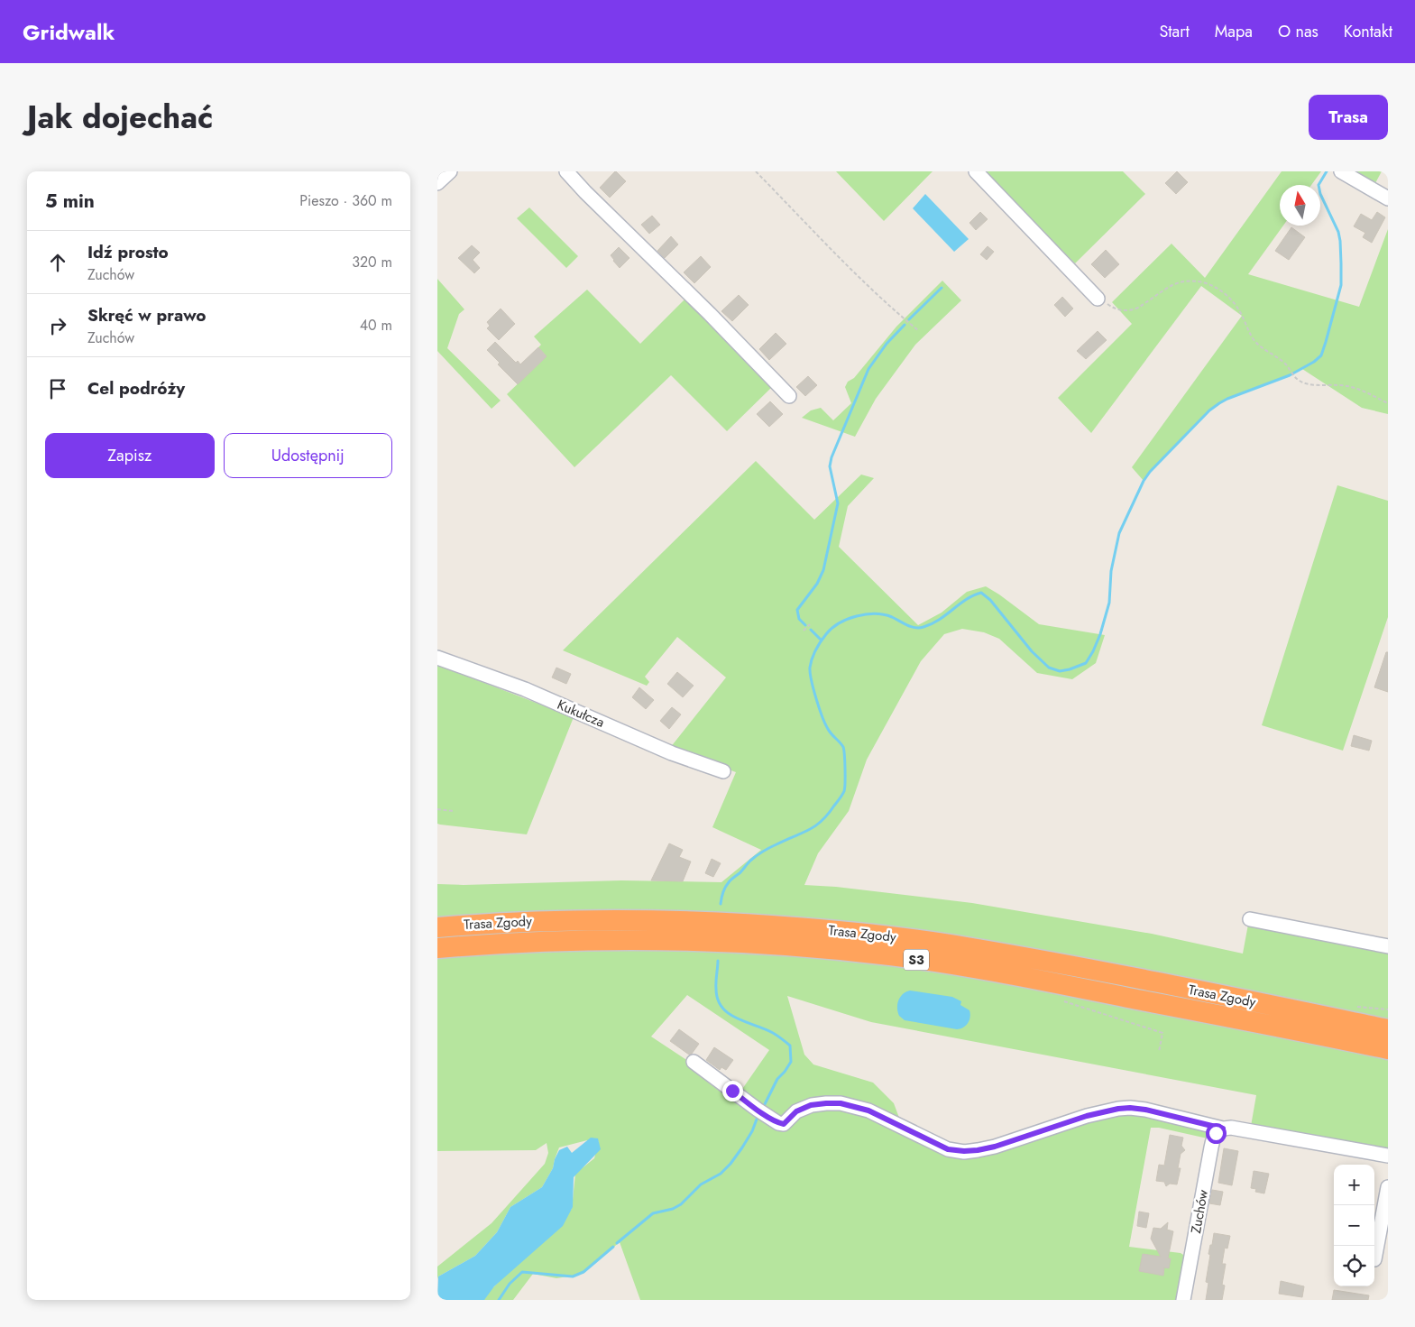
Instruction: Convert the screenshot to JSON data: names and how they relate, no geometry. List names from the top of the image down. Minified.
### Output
{"streets":{"highway":["Trasa Zgody","S3"],"street":["Kukułcza","Zuchów"]},"north":"top","page":{"header":"Gridwalk","nav":["Start","Mapa","O nas","Kontakt"],"title":"Jak dojechać","buttons":["Trasa",["Zapisz","Udostępnij"]],"heading":["5 min","Pieszo · 360 m"],"list":[["Idź prosto","Zuchów","320 m"],["Skręć w prawo","Zuchów","40 m"],"Cel podróży"],"map_buttons":["+","−"]}}
